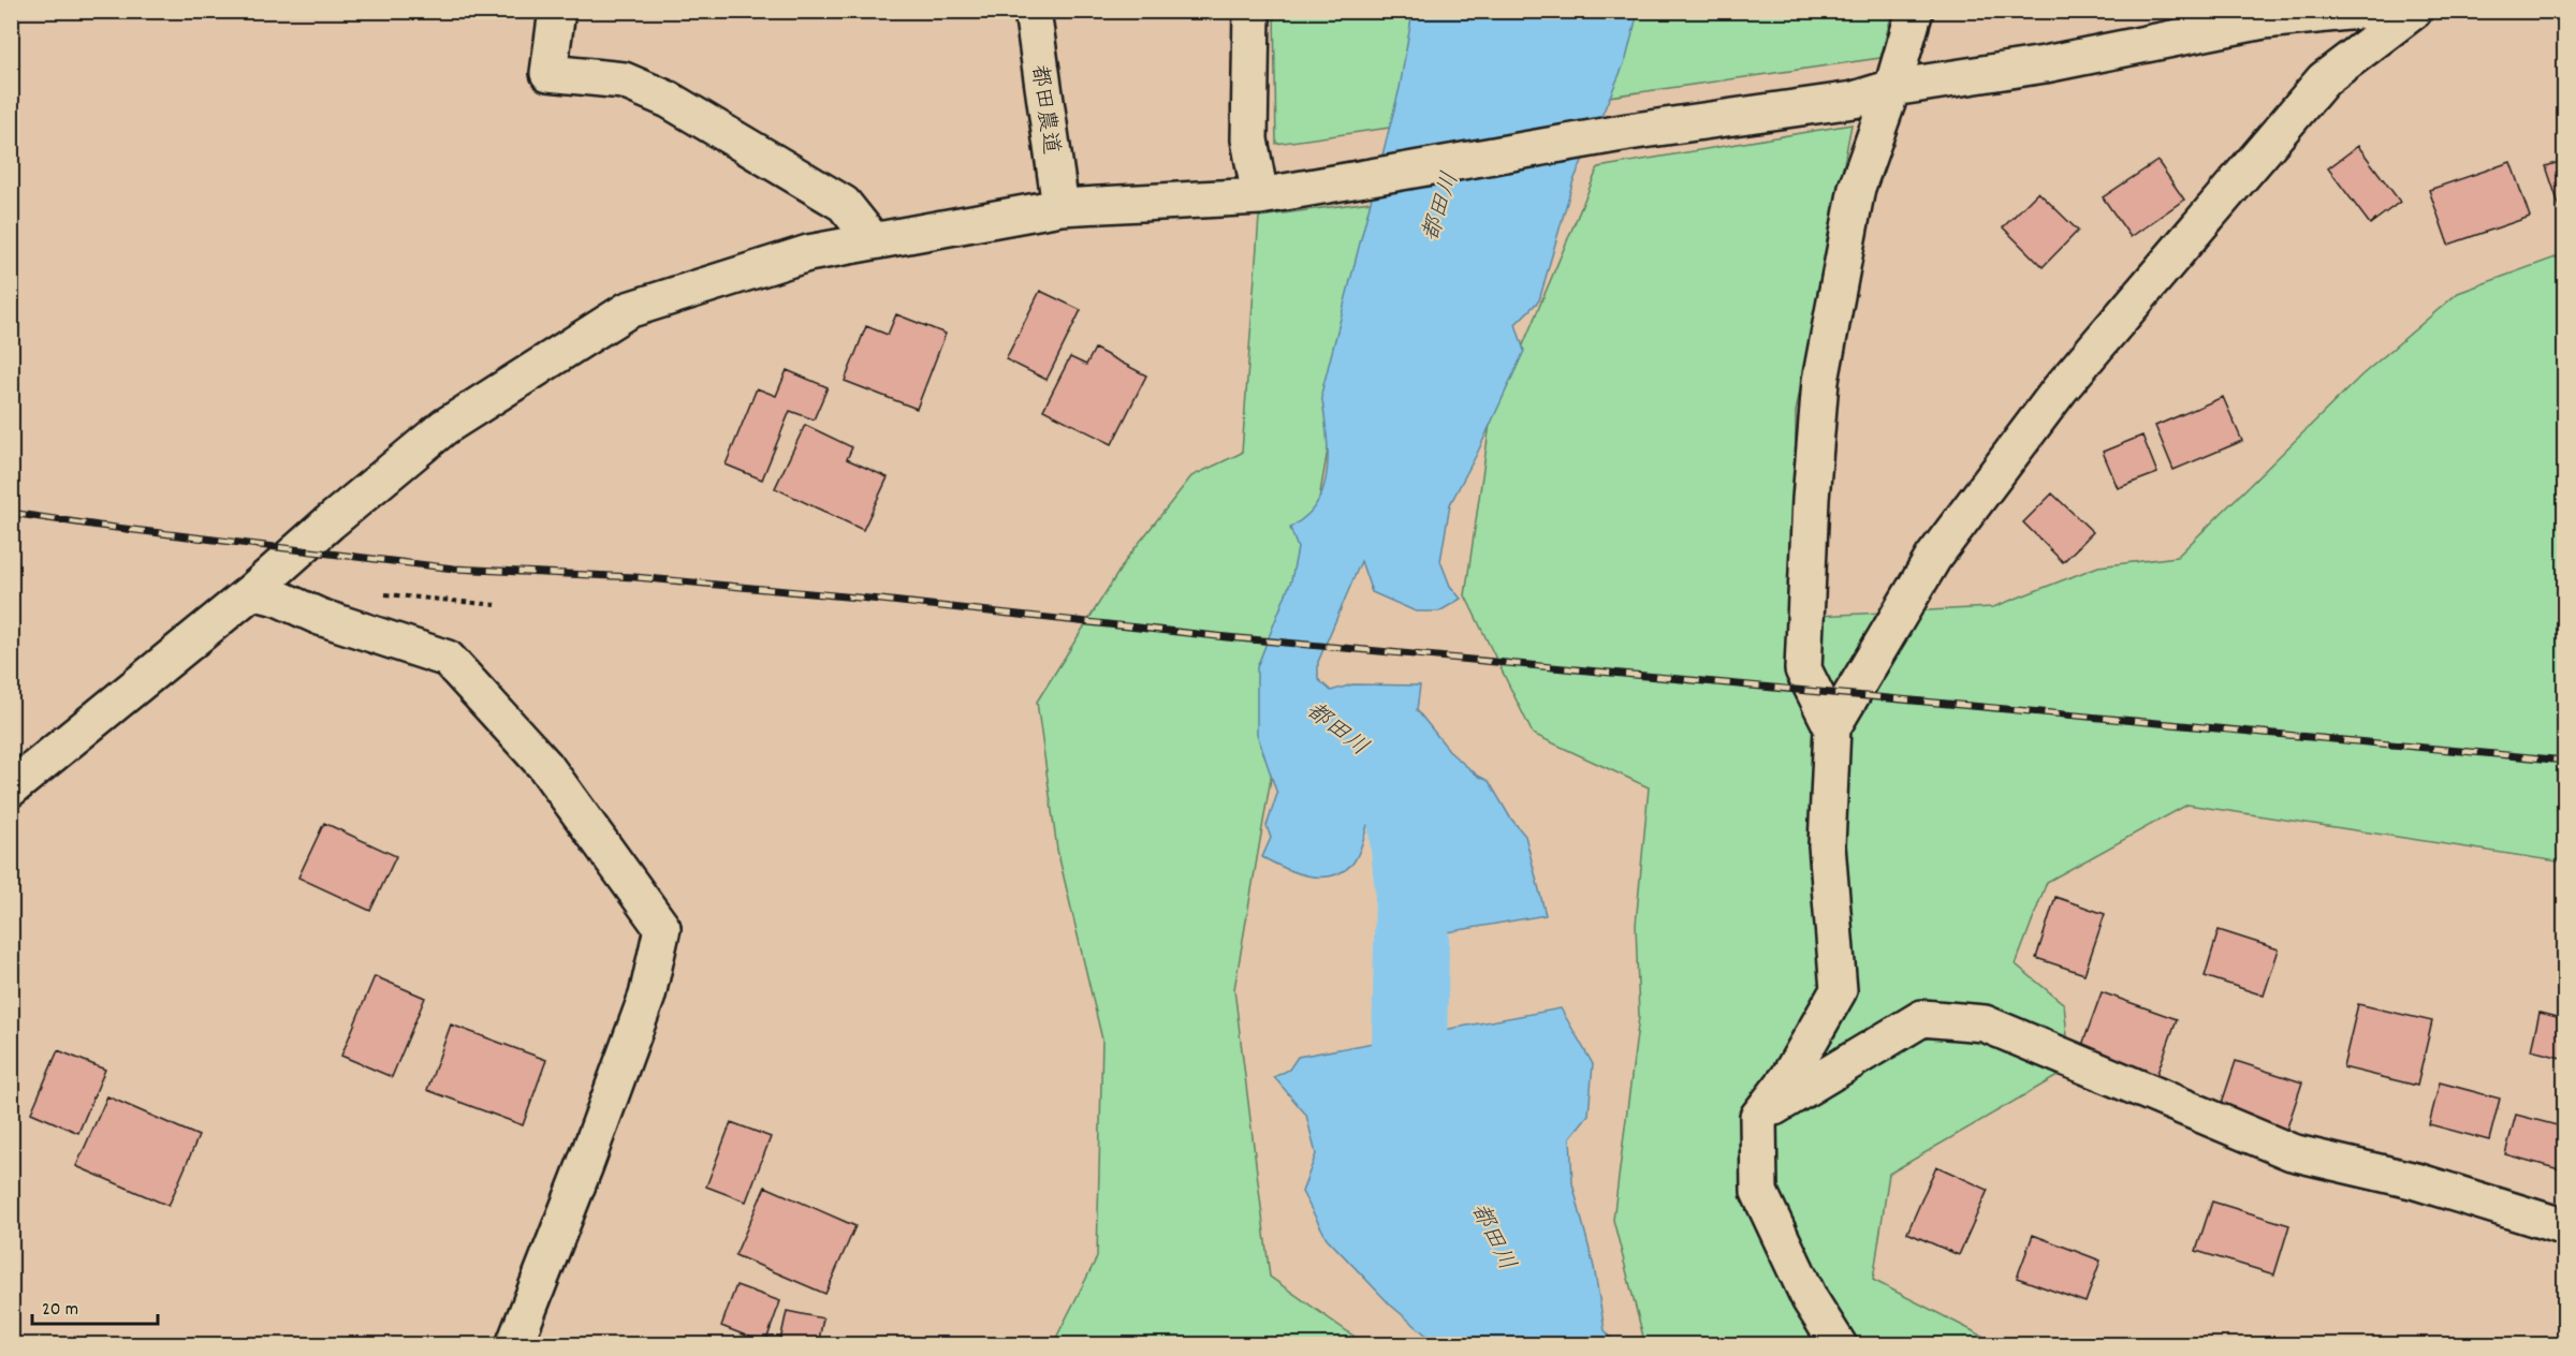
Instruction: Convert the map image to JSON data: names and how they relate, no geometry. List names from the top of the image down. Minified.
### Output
{"streets":{"street":["都田農道"]},"water":["都田川"],"scale_bar":"20 m"}
